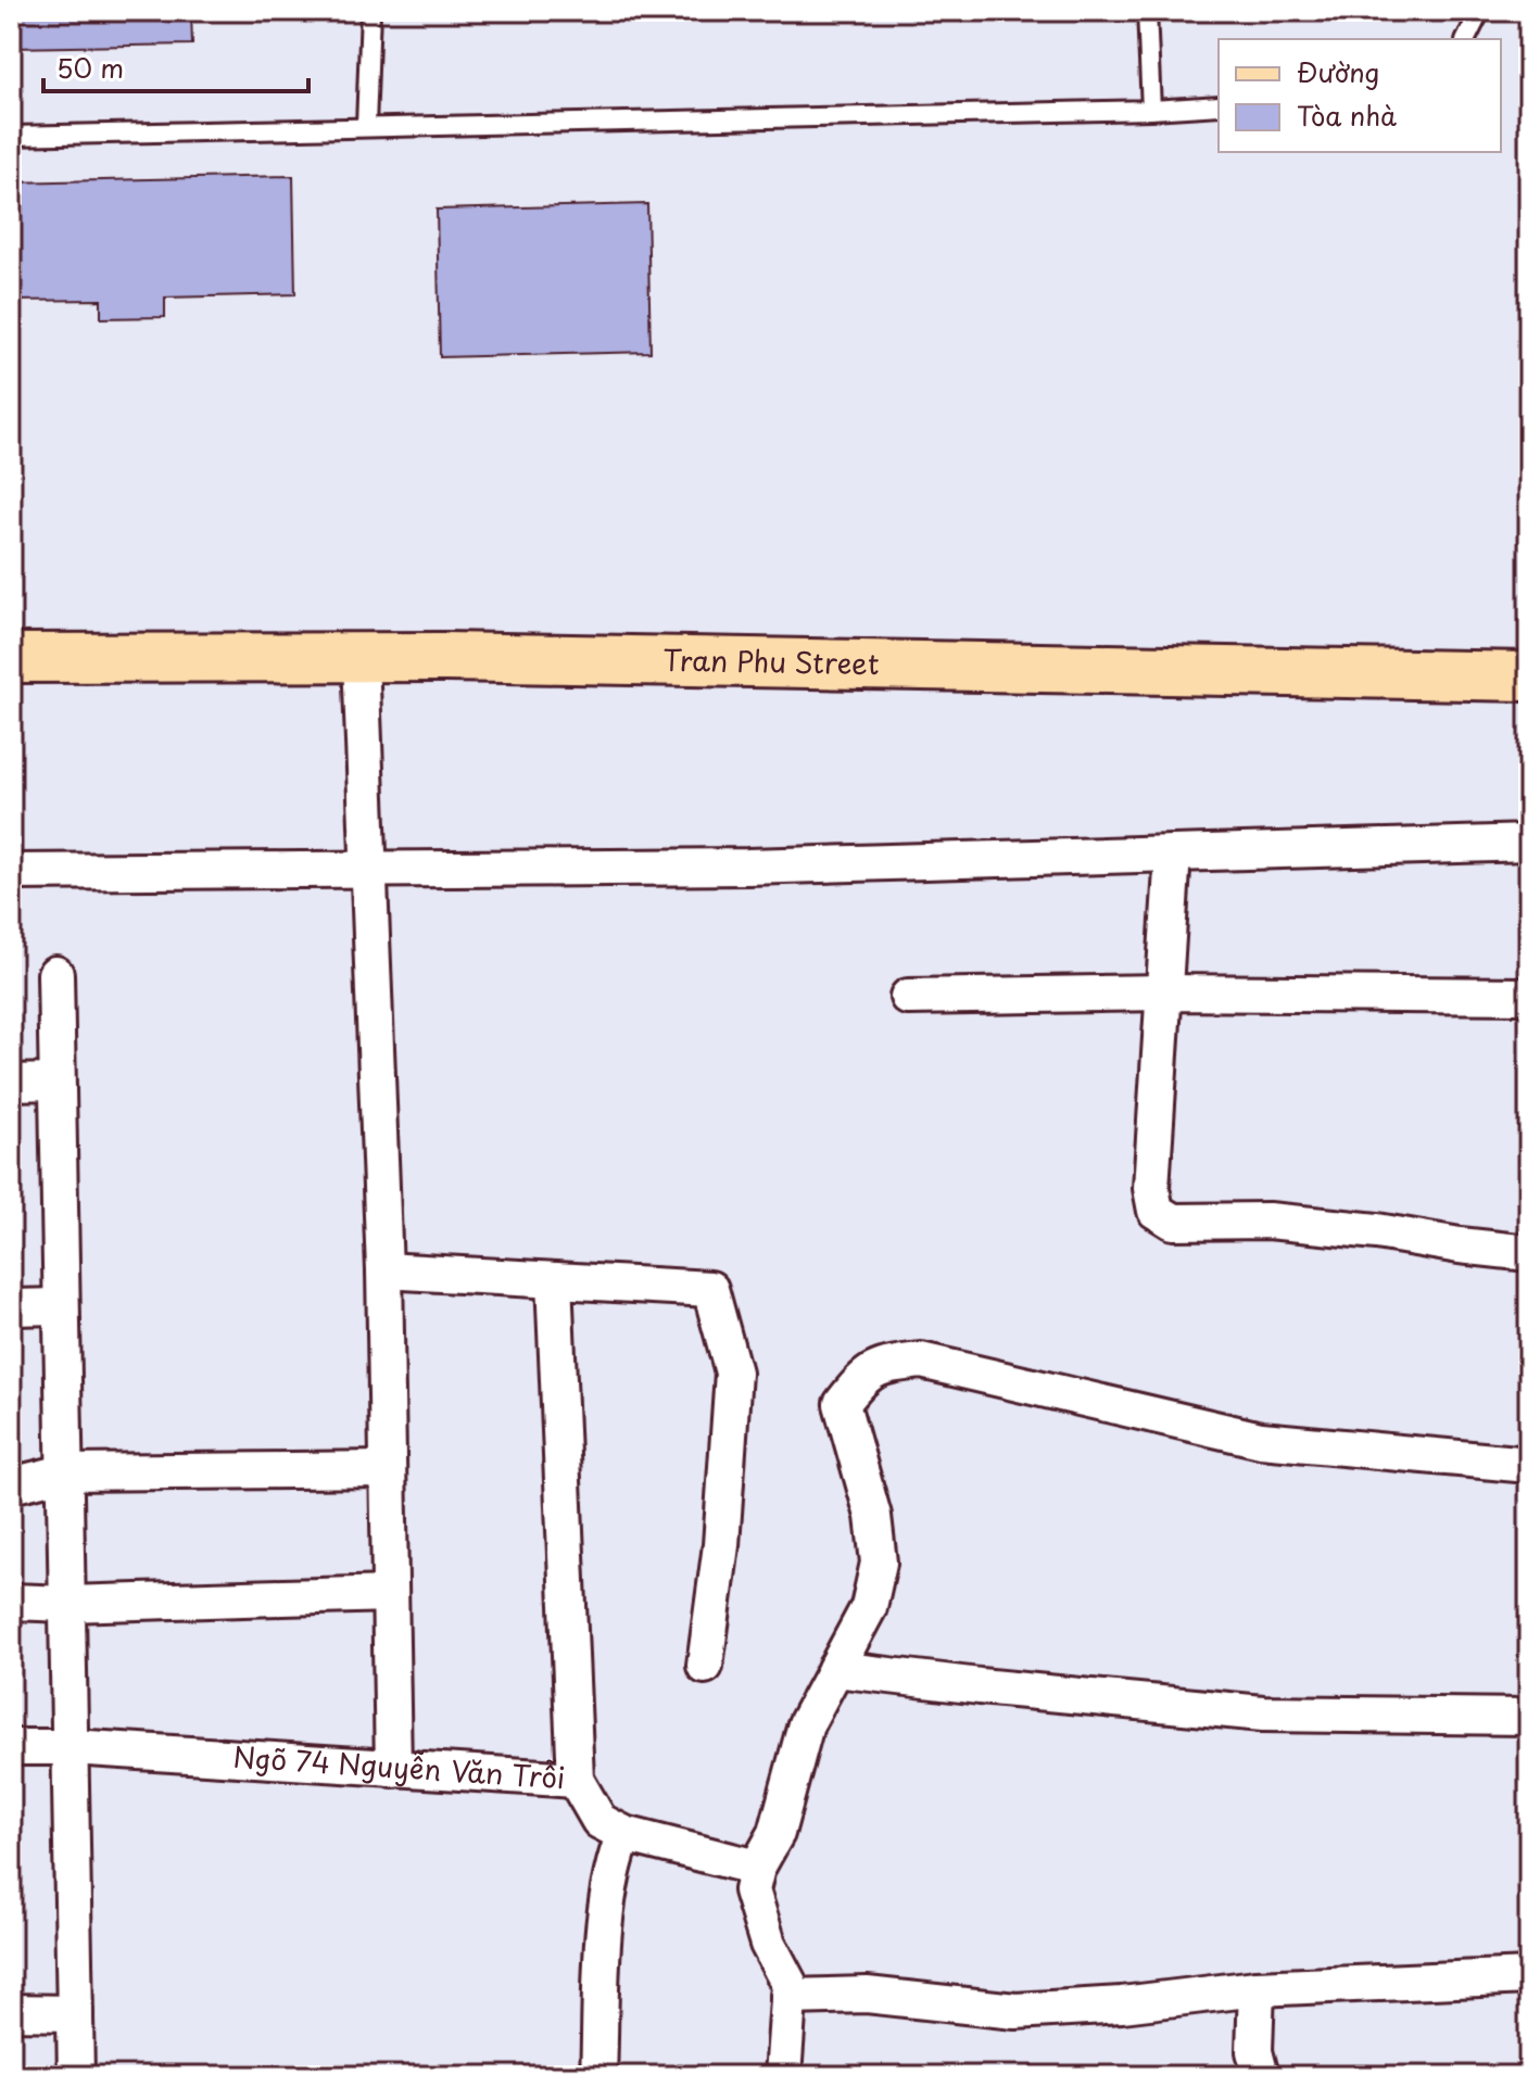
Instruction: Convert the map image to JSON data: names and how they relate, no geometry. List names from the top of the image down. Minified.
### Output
{"streets":{"main road":["Tran Phu Street"],"street":["Ngõ 74 Nguyễn Văn Trỗi"]},"legend":["Đường","Tòa nhà"],"scale_bar":"50 m"}
